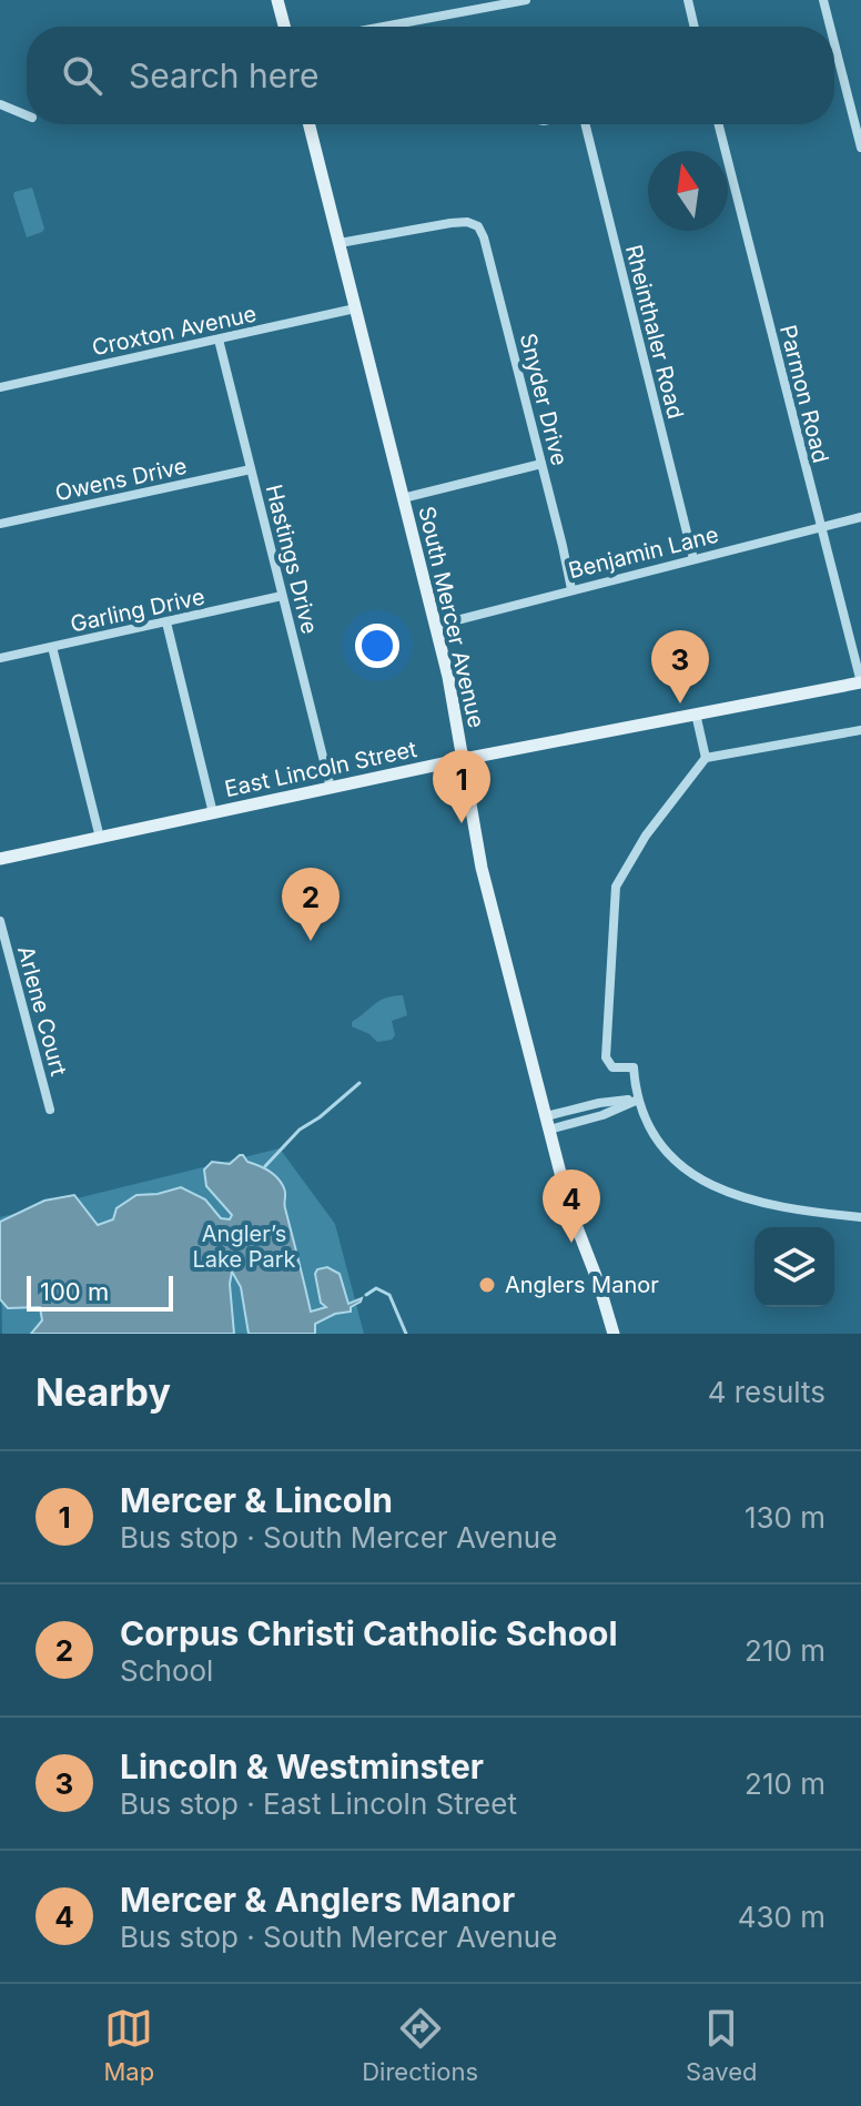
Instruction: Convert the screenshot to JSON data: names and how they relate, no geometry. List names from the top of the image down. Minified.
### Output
{"streets":{"main road":["South Mercer Avenue","East Lincoln Street"],"street":["Croxton Avenue","Rheinthaler Road","Parmon Road","Snyder Drive","Owens Drive","Benjamin Lane","Hastings Drive","Garling Drive","Arlene Court"]},"crossings":[["Croxton Avenue","Hastings Drive"],["Croxton Avenue","South Mercer Avenue"],["Rheinthaler Road","Benjamin Lane"],["Parmon Road","Benjamin Lane"],["Parmon Road","East Lincoln Street"],["Snyder Drive","Benjamin Lane"],["Snyder Drive","South Mercer Avenue"],["Owens Drive","Hastings Drive"],["Benjamin Lane","South Mercer Avenue"],["Hastings Drive","Garling Drive"],["Hastings Drive","East Lincoln Street"],["South Mercer Avenue","East Lincoln Street"]],"parks":["Angler’s Lake Park"],"places":["Anglers Manor"],"scale_bar":"100 m","north":"top","page":{"search":"Search here","pins":["3","1","2","4"],"scale":"100 m","heading":["Nearby","4 results"],"list":[{"mark":"1","name":"Mercer & Lincoln","note":"Bus stop · South Mercer Avenue","value":"130 m"},{"mark":"2","name":"Corpus Christi Catholic School","note":"School","value":"210 m"},{"mark":"3","name":"Lincoln & Westminster","note":"Bus stop · East Lincoln Street","value":"210 m"},{"mark":"4","name":"Mercer & Anglers Manor","note":"Bus stop · South Mercer Avenue","value":"430 m"}],"nav":["Map","Directions","Saved"]}}
